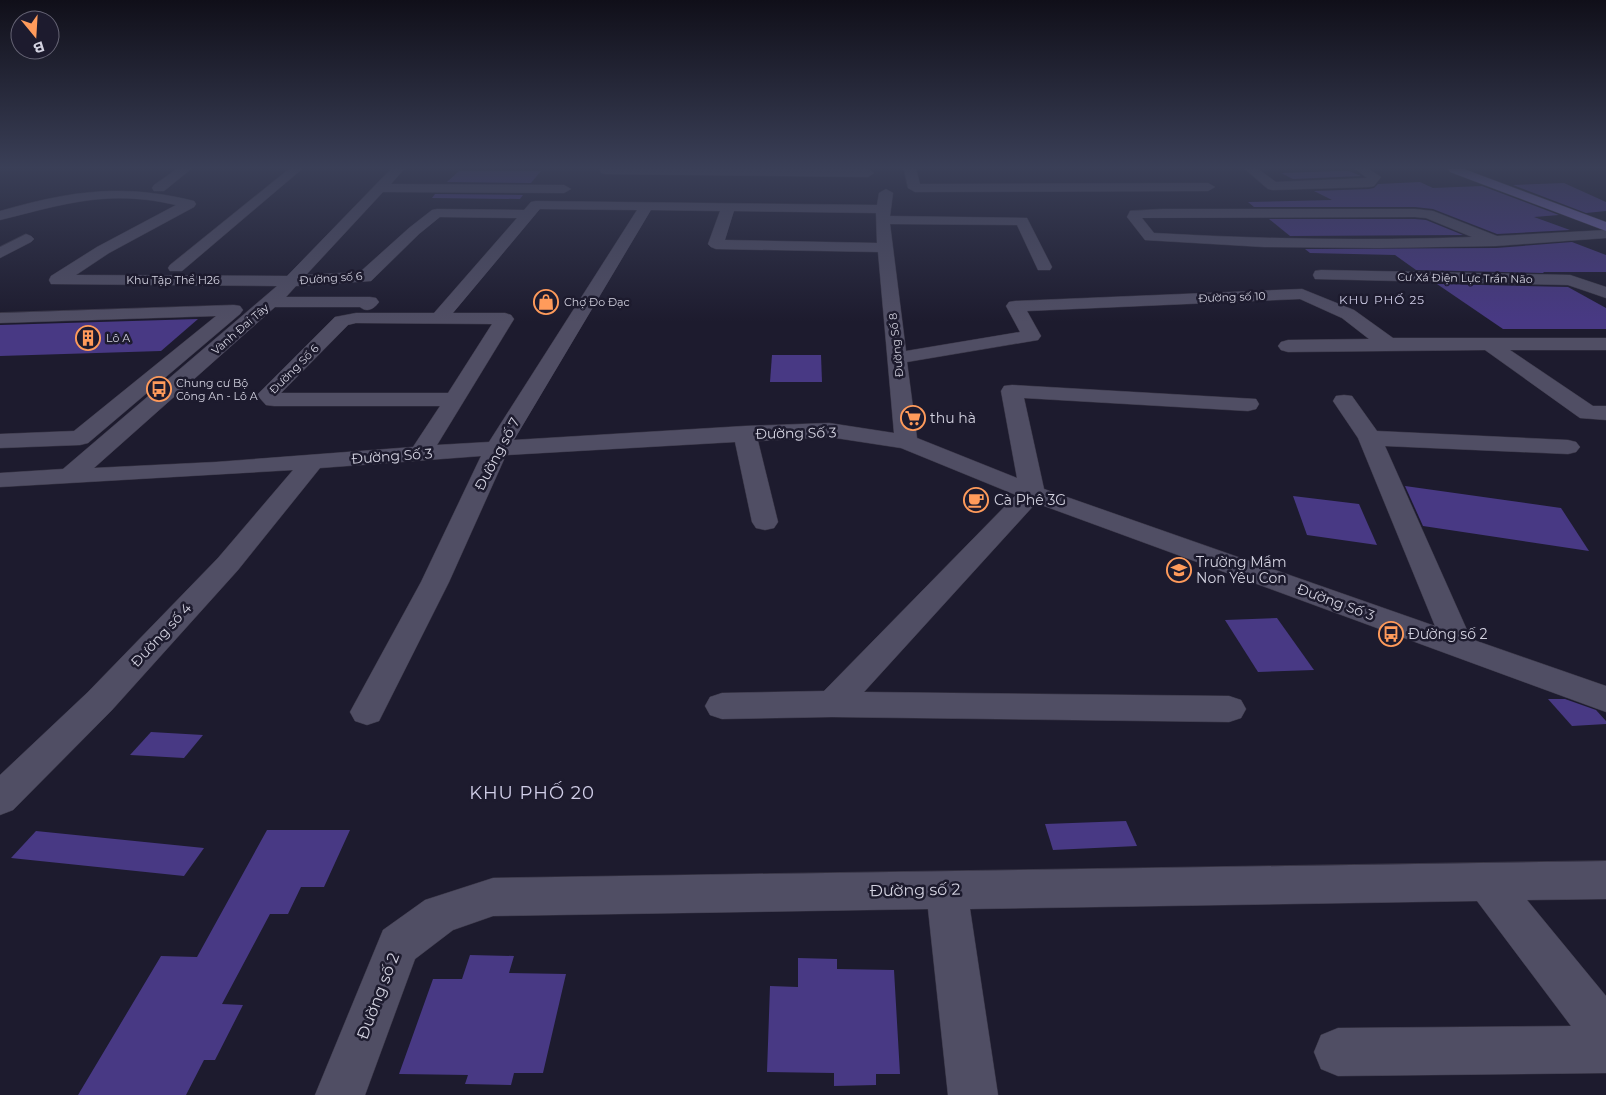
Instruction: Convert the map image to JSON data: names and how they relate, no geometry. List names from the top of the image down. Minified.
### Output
{"streets":{"street":["Đường số 6","Cư Xá Điện Lực Trần Não","Khu Tập Thể H26","Đường số 10","Vành Đai Tây","Đường Số 8","Đường Số 6","Đường Số 3","Đường số 7","Đường số 4","Đường số 2"]},"crossings":[["Đường số 6","Khu Tập Thể H26"],["Đường số 6","Vành Đai Tây"],["Đường số 6","Đường Số 6"],["Khu Tập Thể H26","Vành Đai Tây"],["Đường số 10","Đường Số 8"],["Vành Đai Tây","Đường Số 3"],["Đường Số 8","Đường Số 3"],["Đường Số 6","Đường Số 3"],["Đường Số 3","Đường số 7"],["Đường Số 3","Đường số 4"]],"districts":["KHU PHỐ 25","KHU PHỐ 20"],"places":{"shop":["Chợ Đo Đạc"],"building":["Lô A"],"bus stop":["Chung cư Bộ Công An - Lô A","Đường số 2"],"supermarket":["thu hà"],"cafe":["Cà Phê 3G"],"school or university":["Trường Mầm Non Yêu Con"]},"north":"bottom"}
